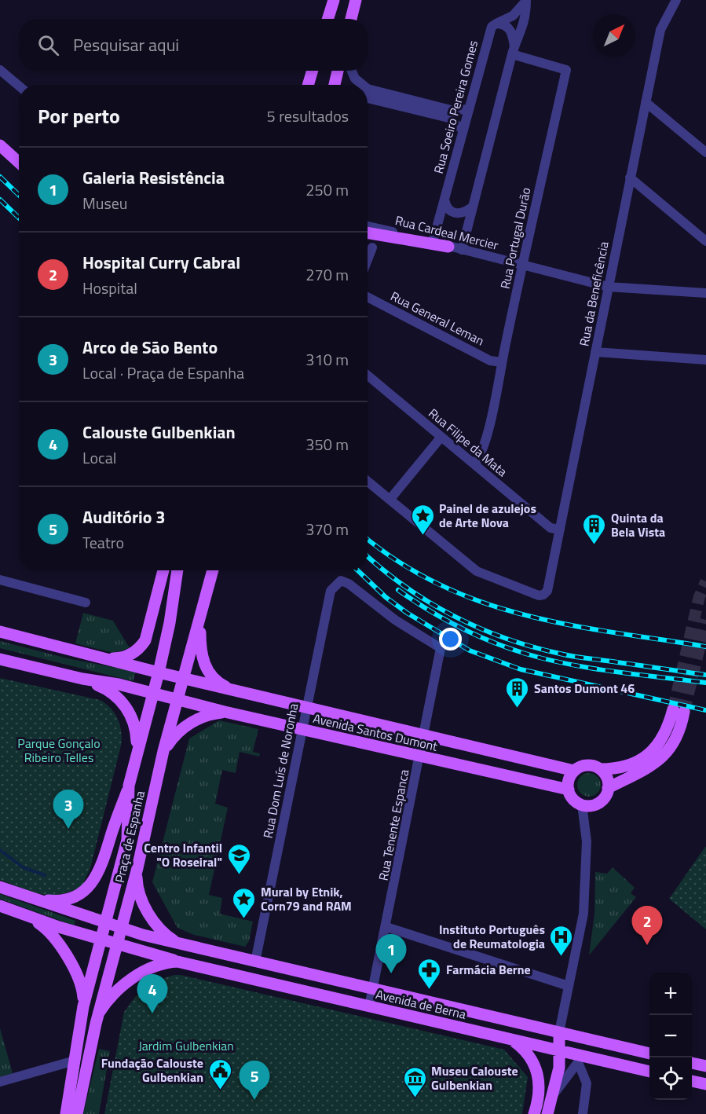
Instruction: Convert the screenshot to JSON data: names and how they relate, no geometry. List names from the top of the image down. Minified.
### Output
{"streets":{"main road":["Avenida Santos Dumont","Praça de Espanha","Avenida de Berna"],"street":["Rua Soeiro Pereira Gomes","Rua Cardeal Mercier","Rua Portugal Durão","Rua da Beneficência","Rua General Leman","Rua Filipe da Mata","Rua Dom Luís de Noronha","Rua Tenente Espanca"]},"crossings":[["Rua Soeiro Pereira Gomes","Rua Cardeal Mercier"],["Rua Soeiro Pereira Gomes","Rua Portugal Durão"],["Rua Cardeal Mercier","Rua Portugal Durão"],["Rua Cardeal Mercier","Rua da Beneficência"],["Rua Portugal Durão","Rua General Leman"],["Rua Portugal Durão","Rua Filipe da Mata"],["Rua da Beneficência","Rua Filipe da Mata"],["Avenida Santos Dumont","Rua Dom Luís de Noronha"],["Avenida Santos Dumont","Rua Tenente Espanca"],["Avenida Santos Dumont","Praça de Espanha"],["Rua Dom Luís de Noronha","Rua Tenente Espanca"],["Rua Dom Luís de Noronha","Avenida de Berna"],["Rua Tenente Espanca","Avenida de Berna"]],"parks":["Parque Gonçalo Ribeiro Telles","Jardim Gulbenkian"],"places":{"place":["Painel de azulejos de Arte Nova","Mural by Etnik, Corn79 and RAM"],"building":["Quinta da Bela Vista","Santos Dumont 46"],"school or university":["Centro Infantil \"O Roseiral\""],"hospital":["Instituto Português de Reumatologia"],"pharmacy":["Farmácia Berne"],"public building":["Fundação Calouste Gulbenkian"],"museum":["Museu Calouste Gulbenkian"]},"north":"top right","page":{"search":"Pesquisar aqui","heading":["Por perto","5 resultados"],"list":[{"mark":"1","name":"Galeria Resistência","note":"Museu","value":"250 m"},{"mark":"2","name":"Hospital Curry Cabral","note":"Hospital","value":"270 m"},{"mark":"3","name":"Arco de São Bento","note":"Local · Praça de Espanha","value":"310 m"},{"mark":"4","name":"Calouste Gulbenkian","note":"Local","value":"350 m"},{"mark":"5","name":"Auditório 3","note":"Teatro","value":"370 m"}],"pins":["3","2","1","4","5"],"map_buttons":["+","−"]}}
